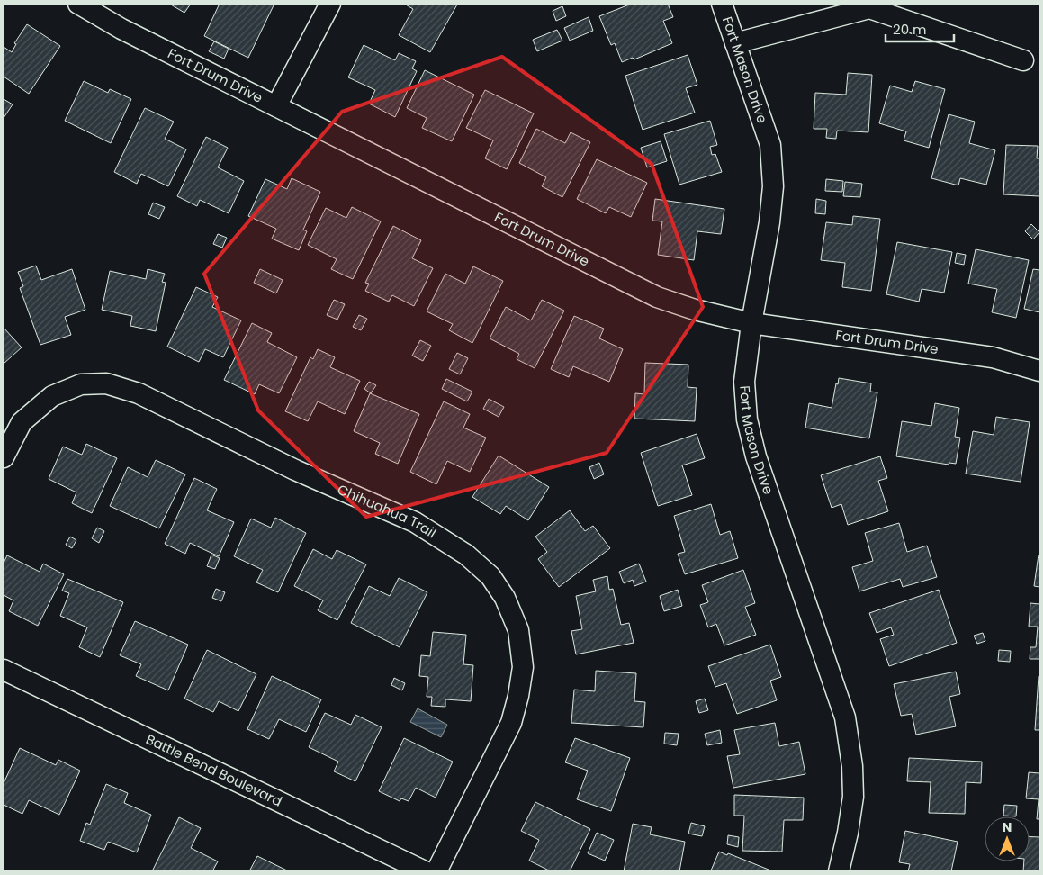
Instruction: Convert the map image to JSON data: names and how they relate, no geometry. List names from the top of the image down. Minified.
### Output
{"streets":{"street":["Fort Mason Drive","Fort Drum Drive","Chihuahua Trail","Battle Bend Boulevard"]},"crossings":[["Fort Mason Drive","Fort Drum Drive"]],"scale_bar":"20 m","north":"top"}
